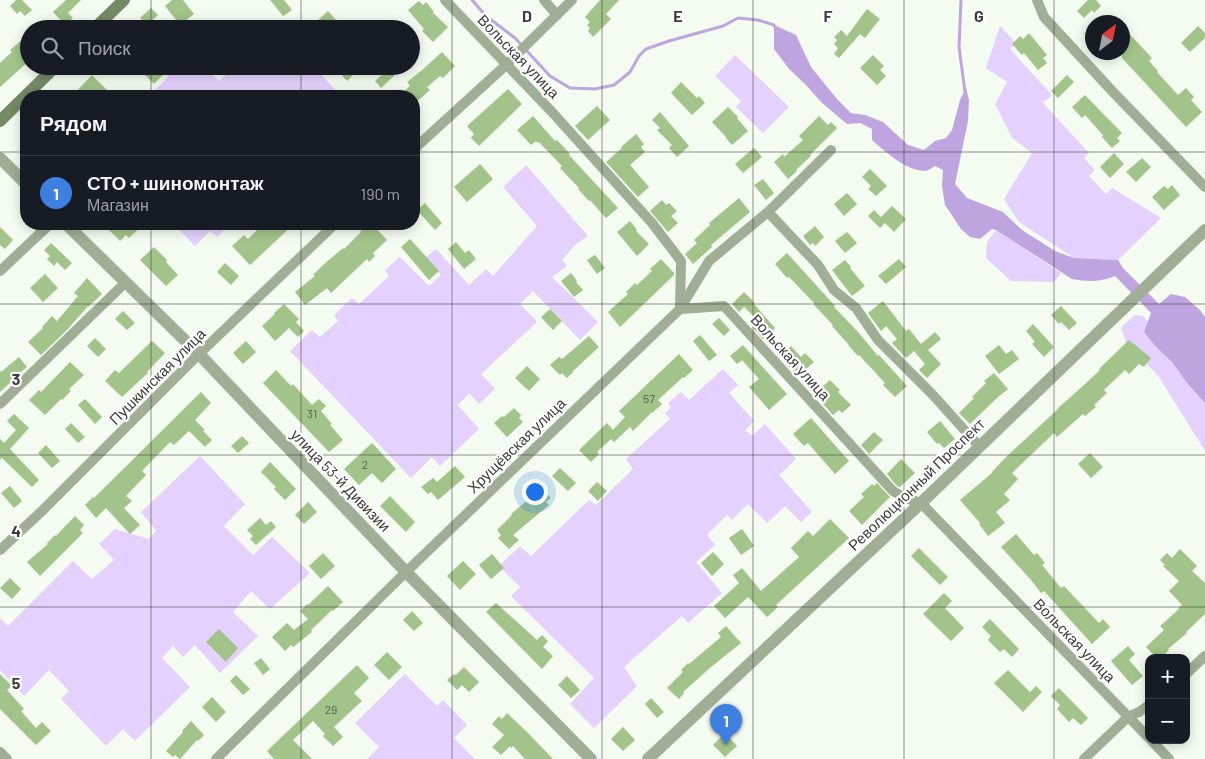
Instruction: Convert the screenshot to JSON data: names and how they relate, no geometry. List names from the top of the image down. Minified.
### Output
{"streets":{"street":["Вольская улица","Пушкинская улица","Хрущёвская улица","улица 53-й Дивизии","Революционный Проспект"]},"crossings":[["Вольская улица","Хрущёвская улица"],["Вольская улица","Революционный Проспект"],["Пушкинская улица","улица 53-й Дивизии"],["Хрущёвская улица","улица 53-й Дивизии"]],"house_numbers":["57","31","2","29"],"north":"top right","page":{"search":"Поиск","heading":"Рядом","list":[{"mark":"1","name":"СТО + шиномонтаж","note":"Магазин","value":"190 m"}],"map_buttons":["+","−"],"pins":"1"},"grid":{"columns":["D","E","F","G"],"rows":["3","4","5"]}}
